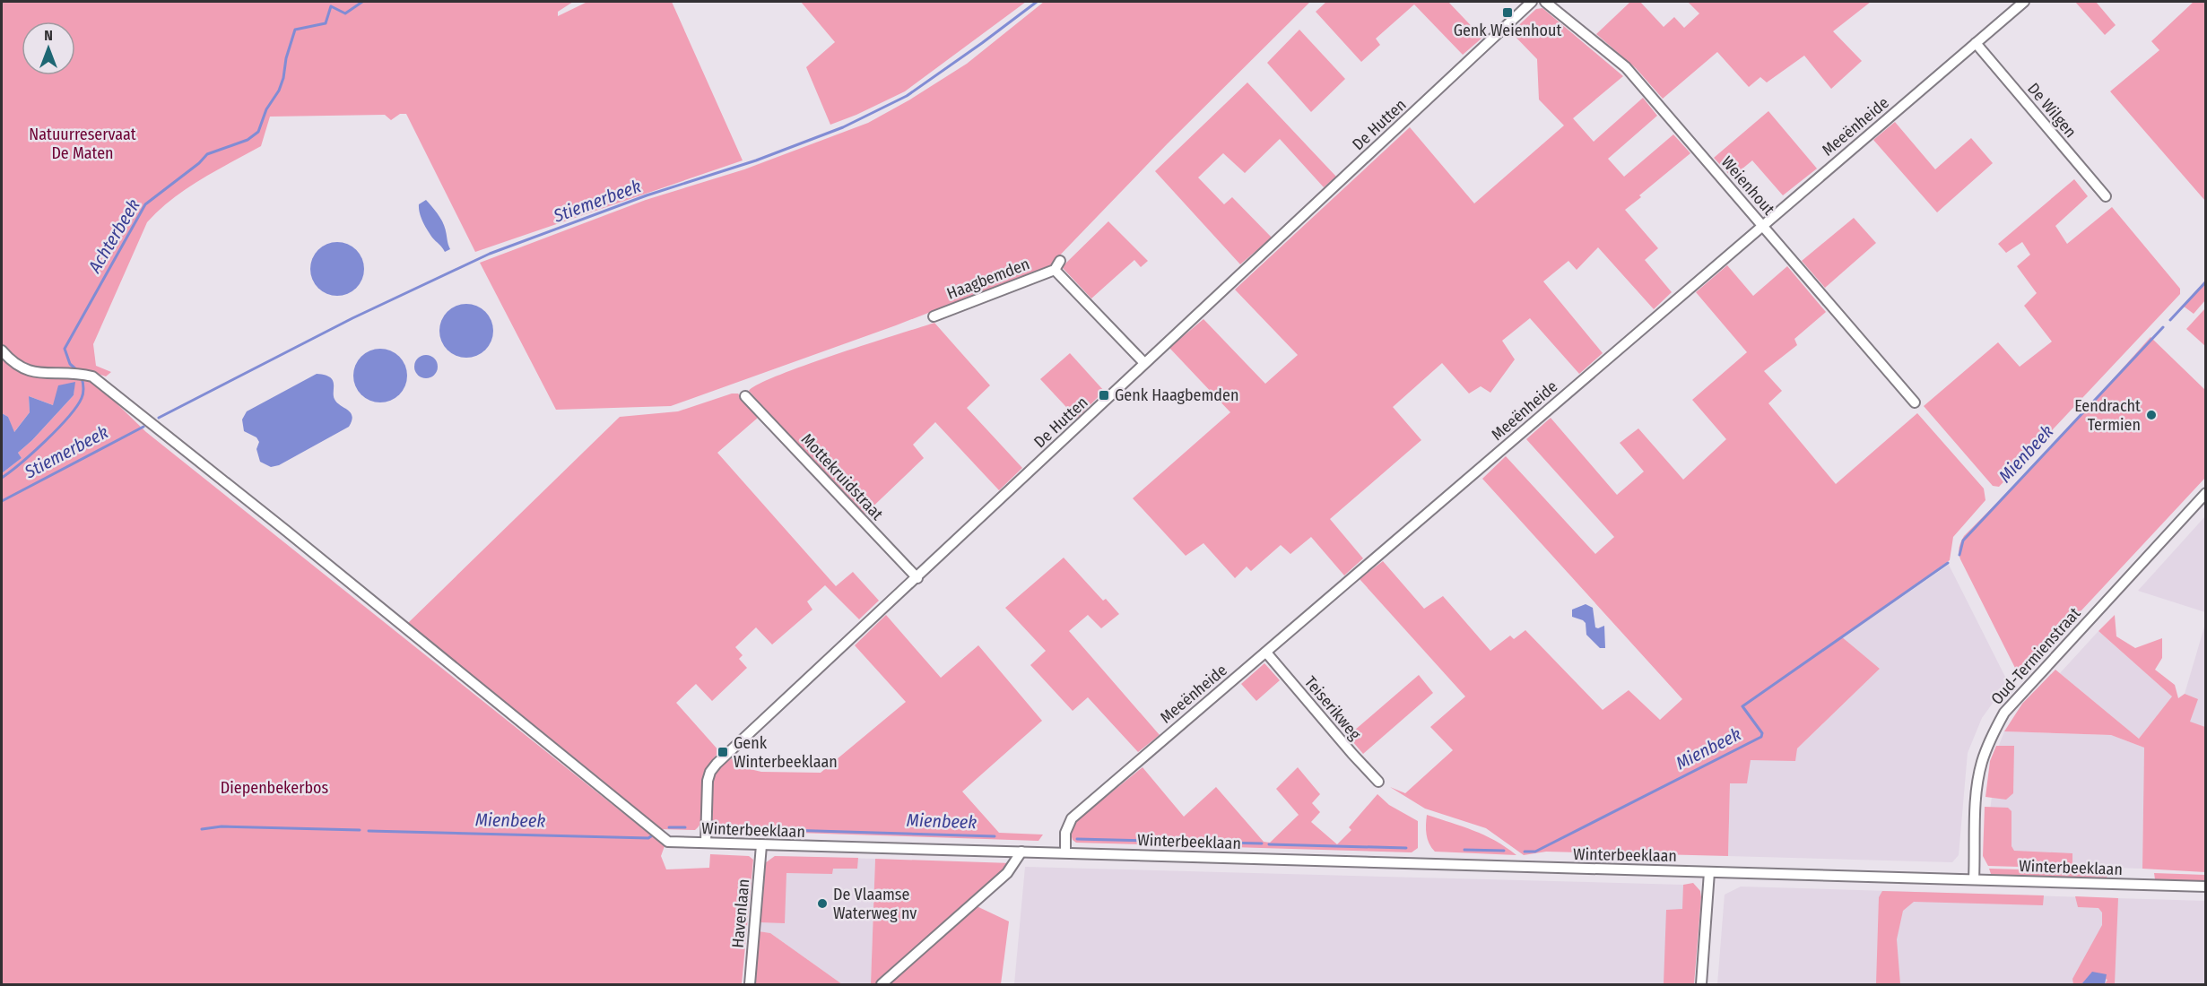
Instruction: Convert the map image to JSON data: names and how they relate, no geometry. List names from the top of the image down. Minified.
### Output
{"streets":{"street":["De Wilgen","De Hutten","Meeënheide","Weienhout","Haagbemden","Mottekruidstraat","Oud-Termienstraat","Teiserikweg","Winterbeeklaan","Havenlaan"]},"crossings":[["De Wilgen","Meeënheide"],["De Hutten","Haagbemden"],["De Hutten","Mottekruidstraat"],["De Hutten","Winterbeeklaan"],["Meeënheide","Weienhout"],["Meeënheide","Teiserikweg"],["Meeënheide","Winterbeeklaan"],["Oud-Termienstraat","Winterbeeklaan"],["Winterbeeklaan","Havenlaan"]],"water":["Stiemerbeek","Achterbeek","Mienbeek"],"parks":["Natuurreservaat De Maten","Diepenbekerbos"],"places":{"transit":["Genk Weienhout","Genk Haagbemden","Genk Winterbeeklaan"],"other":["Eendracht Termien","De Vlaamse Waterweg nv"]},"north":"top"}
